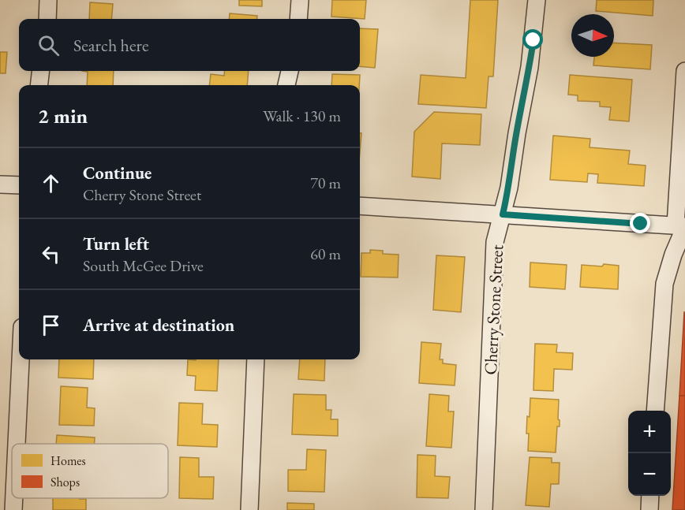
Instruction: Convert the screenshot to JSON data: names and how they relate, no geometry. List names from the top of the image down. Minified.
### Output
{"streets":{"street":["Cherry Stone Street"]},"legend":["Homes","Shops"],"north":"right","page":{"search":"Search here","heading":["2 min","Walk · 130 m"],"list":[["Continue","Cherry Stone Street","70 m"],["Turn left","South McGee Drive","60 m"],"Arrive at destination"],"map_buttons":["+","−"]}}
